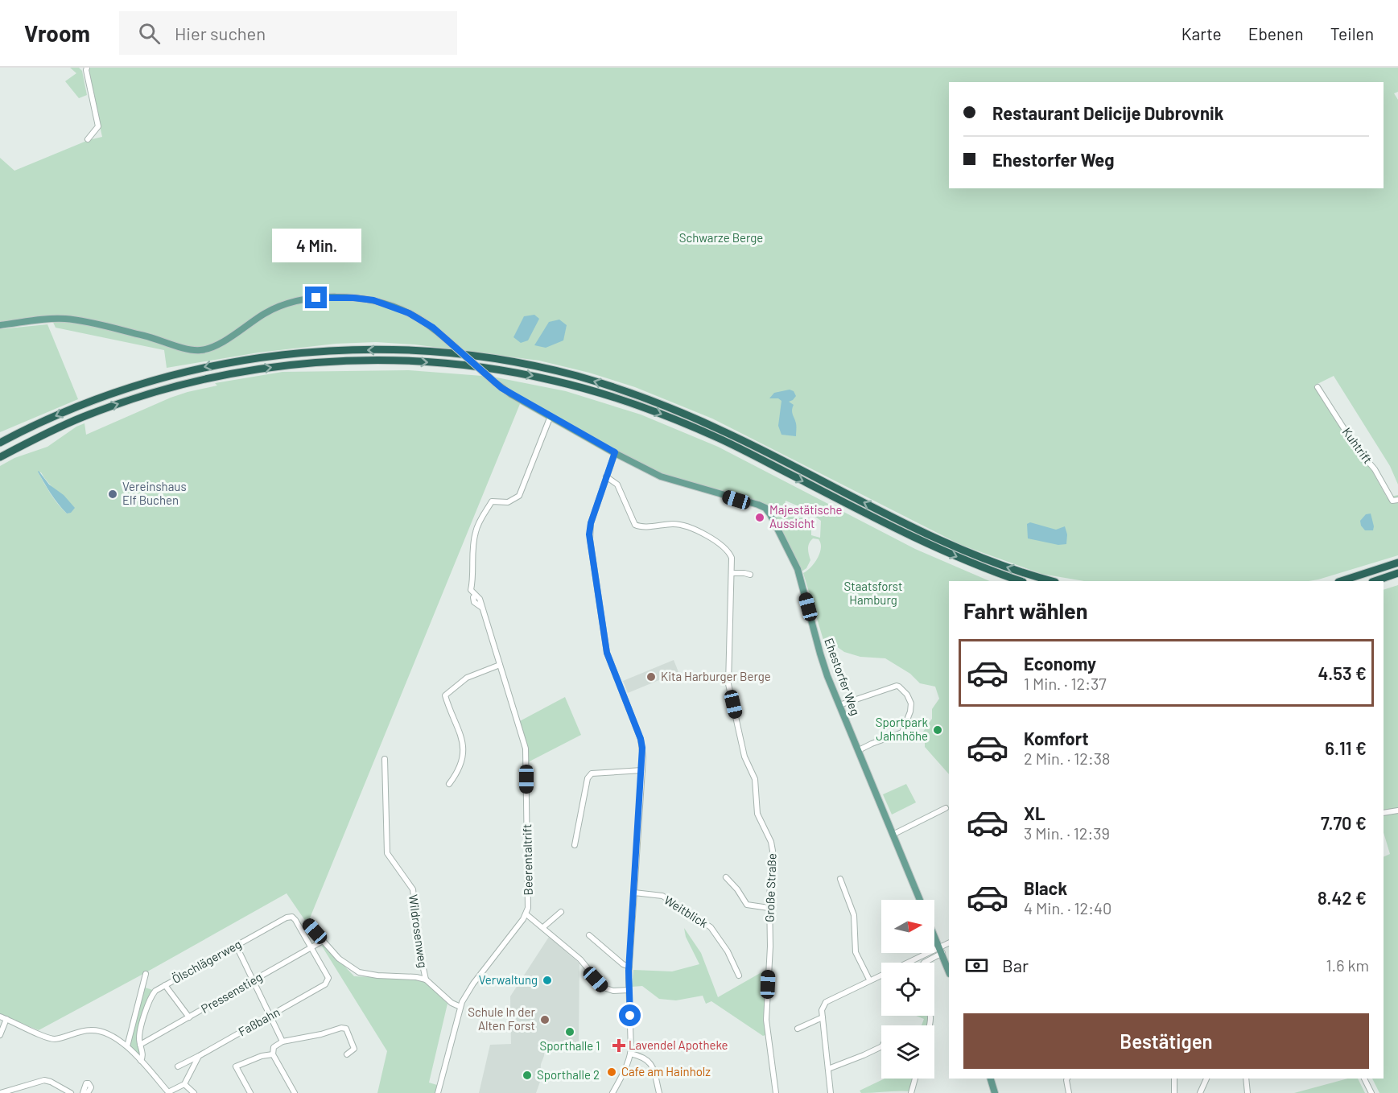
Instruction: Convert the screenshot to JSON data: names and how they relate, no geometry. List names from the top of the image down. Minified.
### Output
{"streets":{"main road":["Ehestorfer Weg"],"street":["Kuhtrift","Beerentaltrift","Große Straße","Weitblick","Wildrosenweg","Ölschlägerweg","Pressenstieg","Faßbahn"]},"crossings":[["Ehestorfer Weg","Beerentaltrift"],["Ölschlägerweg","Pressenstieg"],["Ölschlägerweg","Faßbahn"],["Pressenstieg","Faßbahn"]],"parks":["Schwarze Berge","Staatsforst Hamburg"],"places":{"other":["Vereinshaus Elf Buchen","Majestätische Aussicht","Kita Harburger Berge","Sportpark Jahnhöhe","Verwaltung","Schule In der Alten Forst","Sporthalle 1","Cafe am Hainholz","Sporthalle 2"],"health":["Lavendel Apotheke"]},"north":"right","page":{"header":"Vroom","search":"Hier suchen","nav":["Karte","Ebenen","Teilen"],"banner":["Restaurant Delicije Dubrovnik","Ehestorfer Weg"],"bubble":"4 Min.","heading":"Fahrt wählen","list":[{"name":"Economy","note":"1 Min. · 12:37","value":"4.53 €"},{"name":"Komfort","note":"2 Min. · 12:38","value":"6.11 €"},{"name":"XL","note":"3 Min. · 12:39","value":"7.70 €"},{"name":"Black","note":"4 Min. · 12:40","value":"8.42 €"}],"pay":["Bar","1.6 km"],"buttons":"Bestätigen"}}
